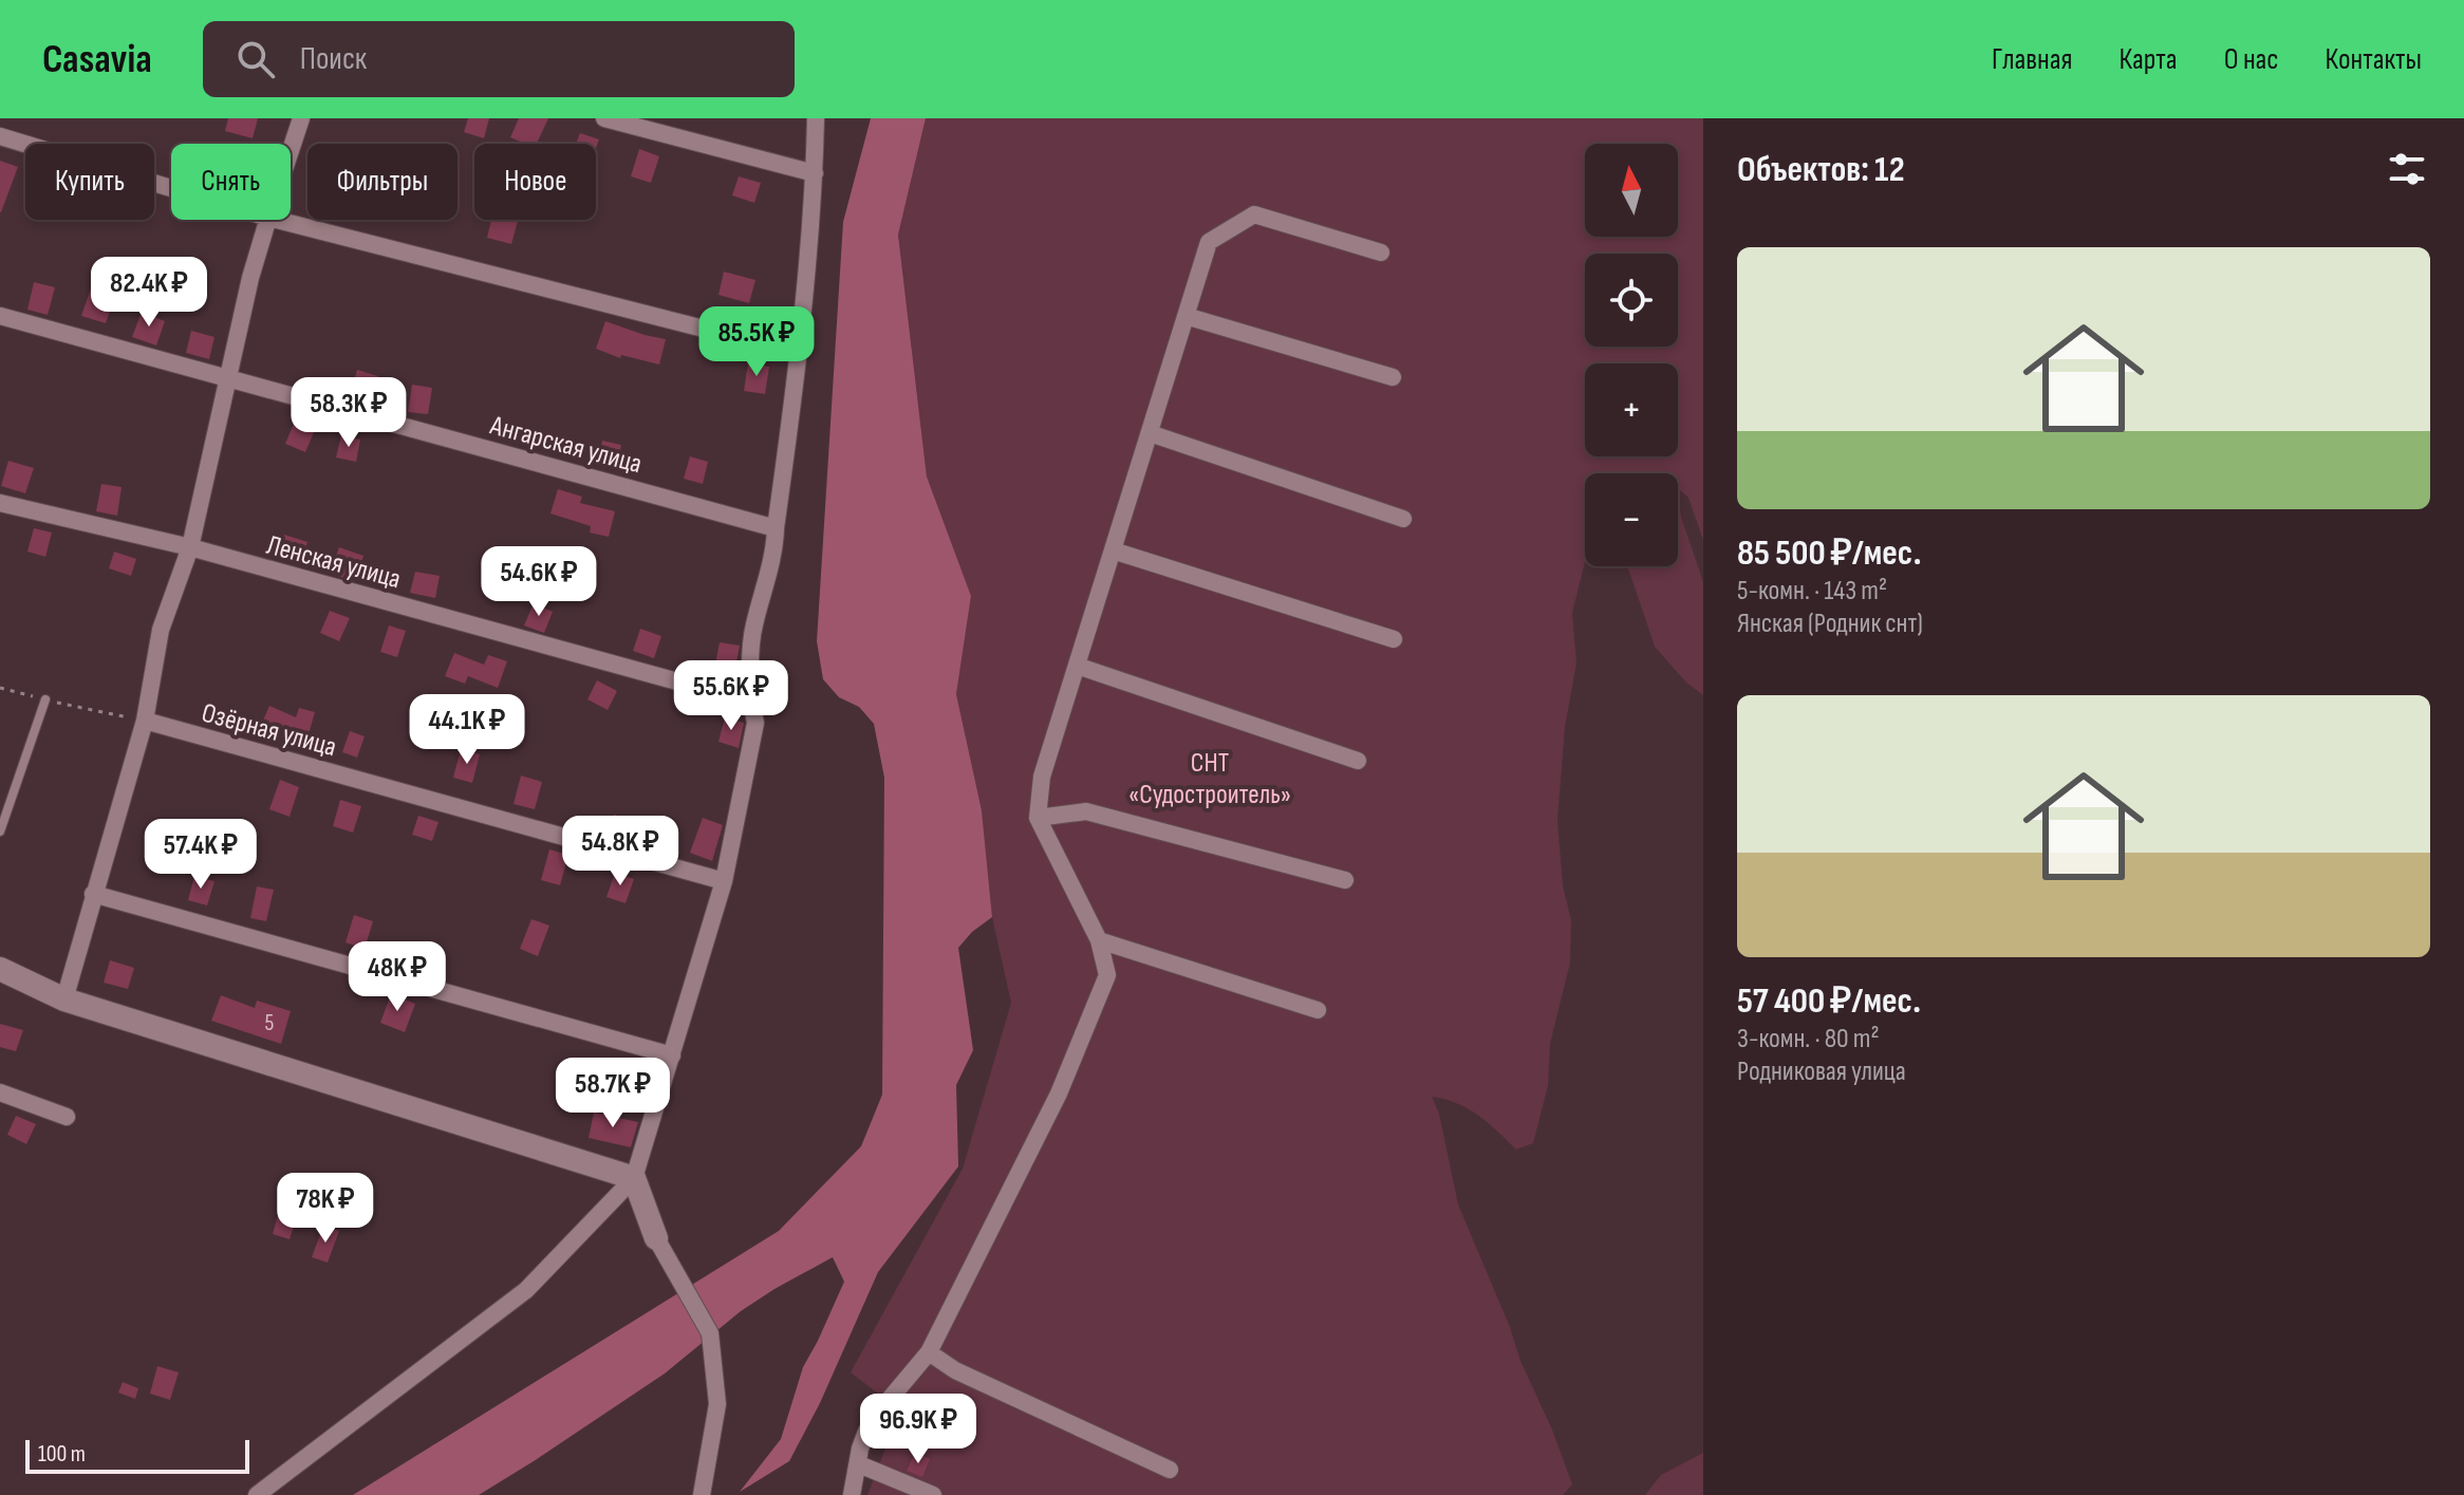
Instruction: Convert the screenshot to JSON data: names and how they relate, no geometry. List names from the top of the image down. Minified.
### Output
{"streets":{"street":["Ангарская улица","Ленская улица","Озёрная улица"]},"parks":["СНТ «Судостроитель»"],"house_numbers":["5"],"scale_bar":"100 m","north":"top","page":{"header":"Casavia","search":"Поиск","nav":["Главная","Карта","О нас","Контакты"],"heading":"Объектов: 12","map_buttons":["+","−"],"chip":["Купить","Снять","Фильтры","Новое"],"list":[{"name":"85 500 ₽/мес.","note":"5-комн. · 143 m² · Янская (Родник снт)"},{"name":"57 400 ₽/мес.","note":"3-комн. · 80 m² · Родниковая улица"}],"price":["82.4K ₽","85.5K ₽","58.3K ₽","54.6K ₽","55.6K ₽","44.1K ₽","54.8K ₽","57.4K ₽","48K ₽","58.7K ₽","78K ₽","96.9K ₽"],"scale":"100 m"}}
